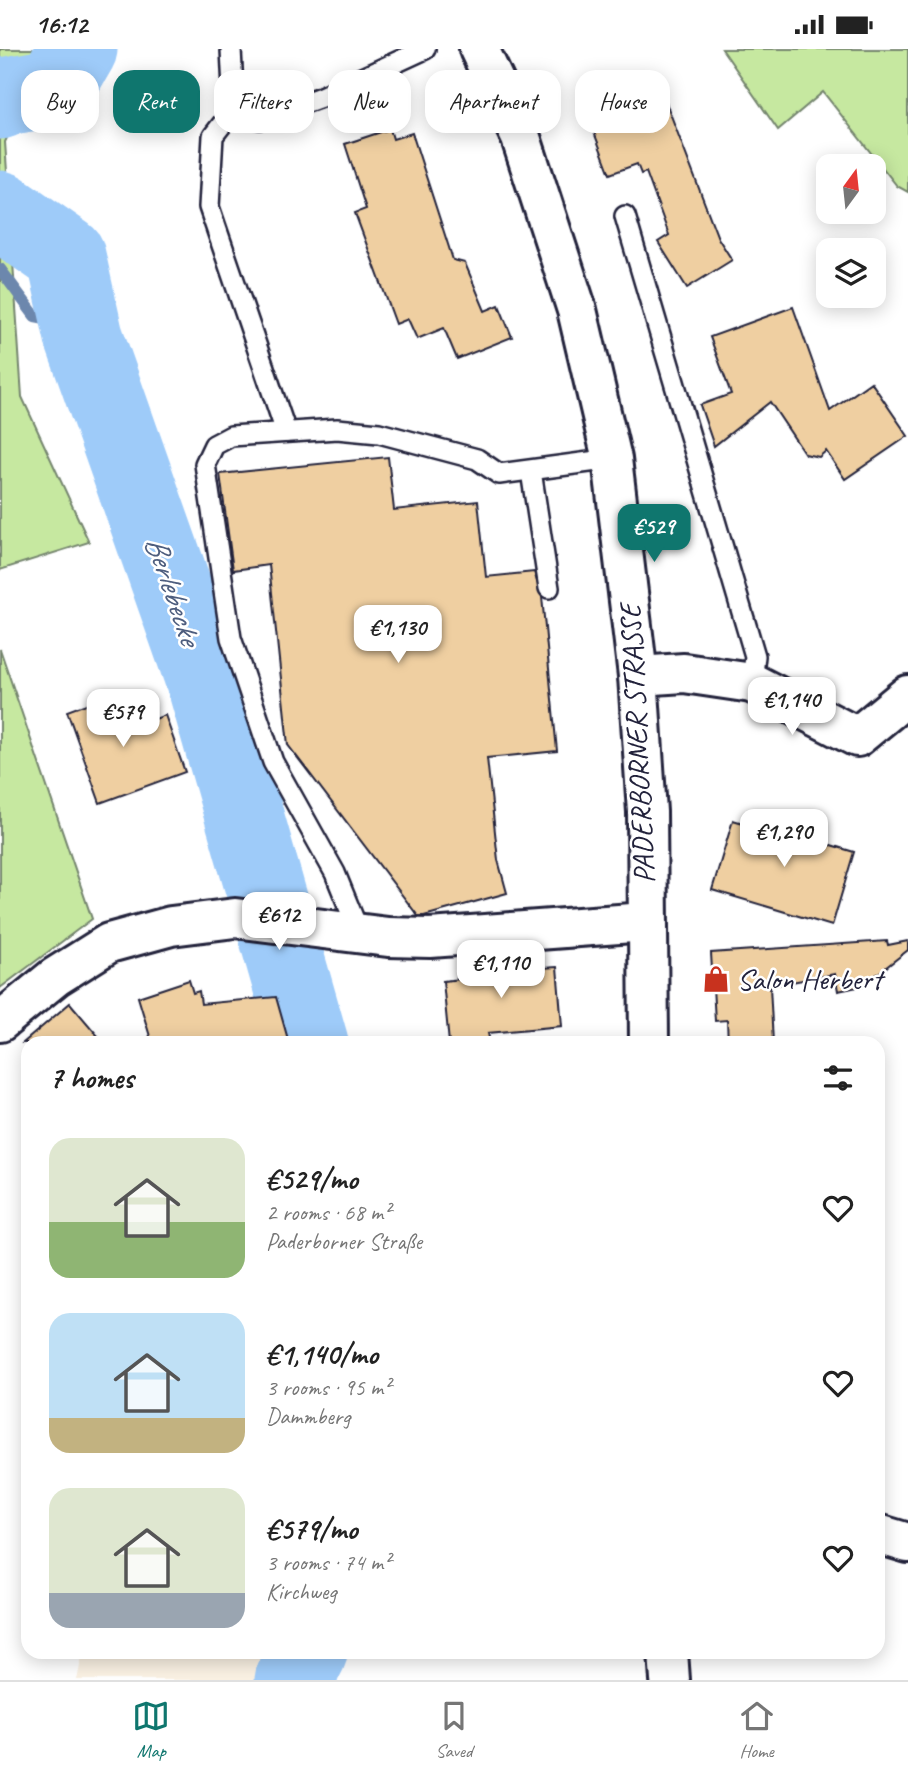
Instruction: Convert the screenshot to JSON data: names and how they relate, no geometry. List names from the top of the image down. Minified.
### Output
{"streets":{"main road":["PADERBORNER STRASSE"]},"water":["Berlebecke"],"places":{"shop":["Salon Herbert"]},"north":"top","page":{"status":"16:12","chip":["Buy","Rent","Filters","New","Apartment","House"],"price":["€529","€1,130","€1,140","€579","€1,290","€612","€1,110"],"heading":"7 homes","list":[{"name":"€529/mo","note":"2 rooms · 68 m² · Paderborner Straße"},{"name":"€1,140/mo","note":"3 rooms · 95 m² · Dammberg"},{"name":"€579/mo","note":"3 rooms · 74 m² · Kirchweg"}],"tabs":["Map","Saved","Home"]}}
